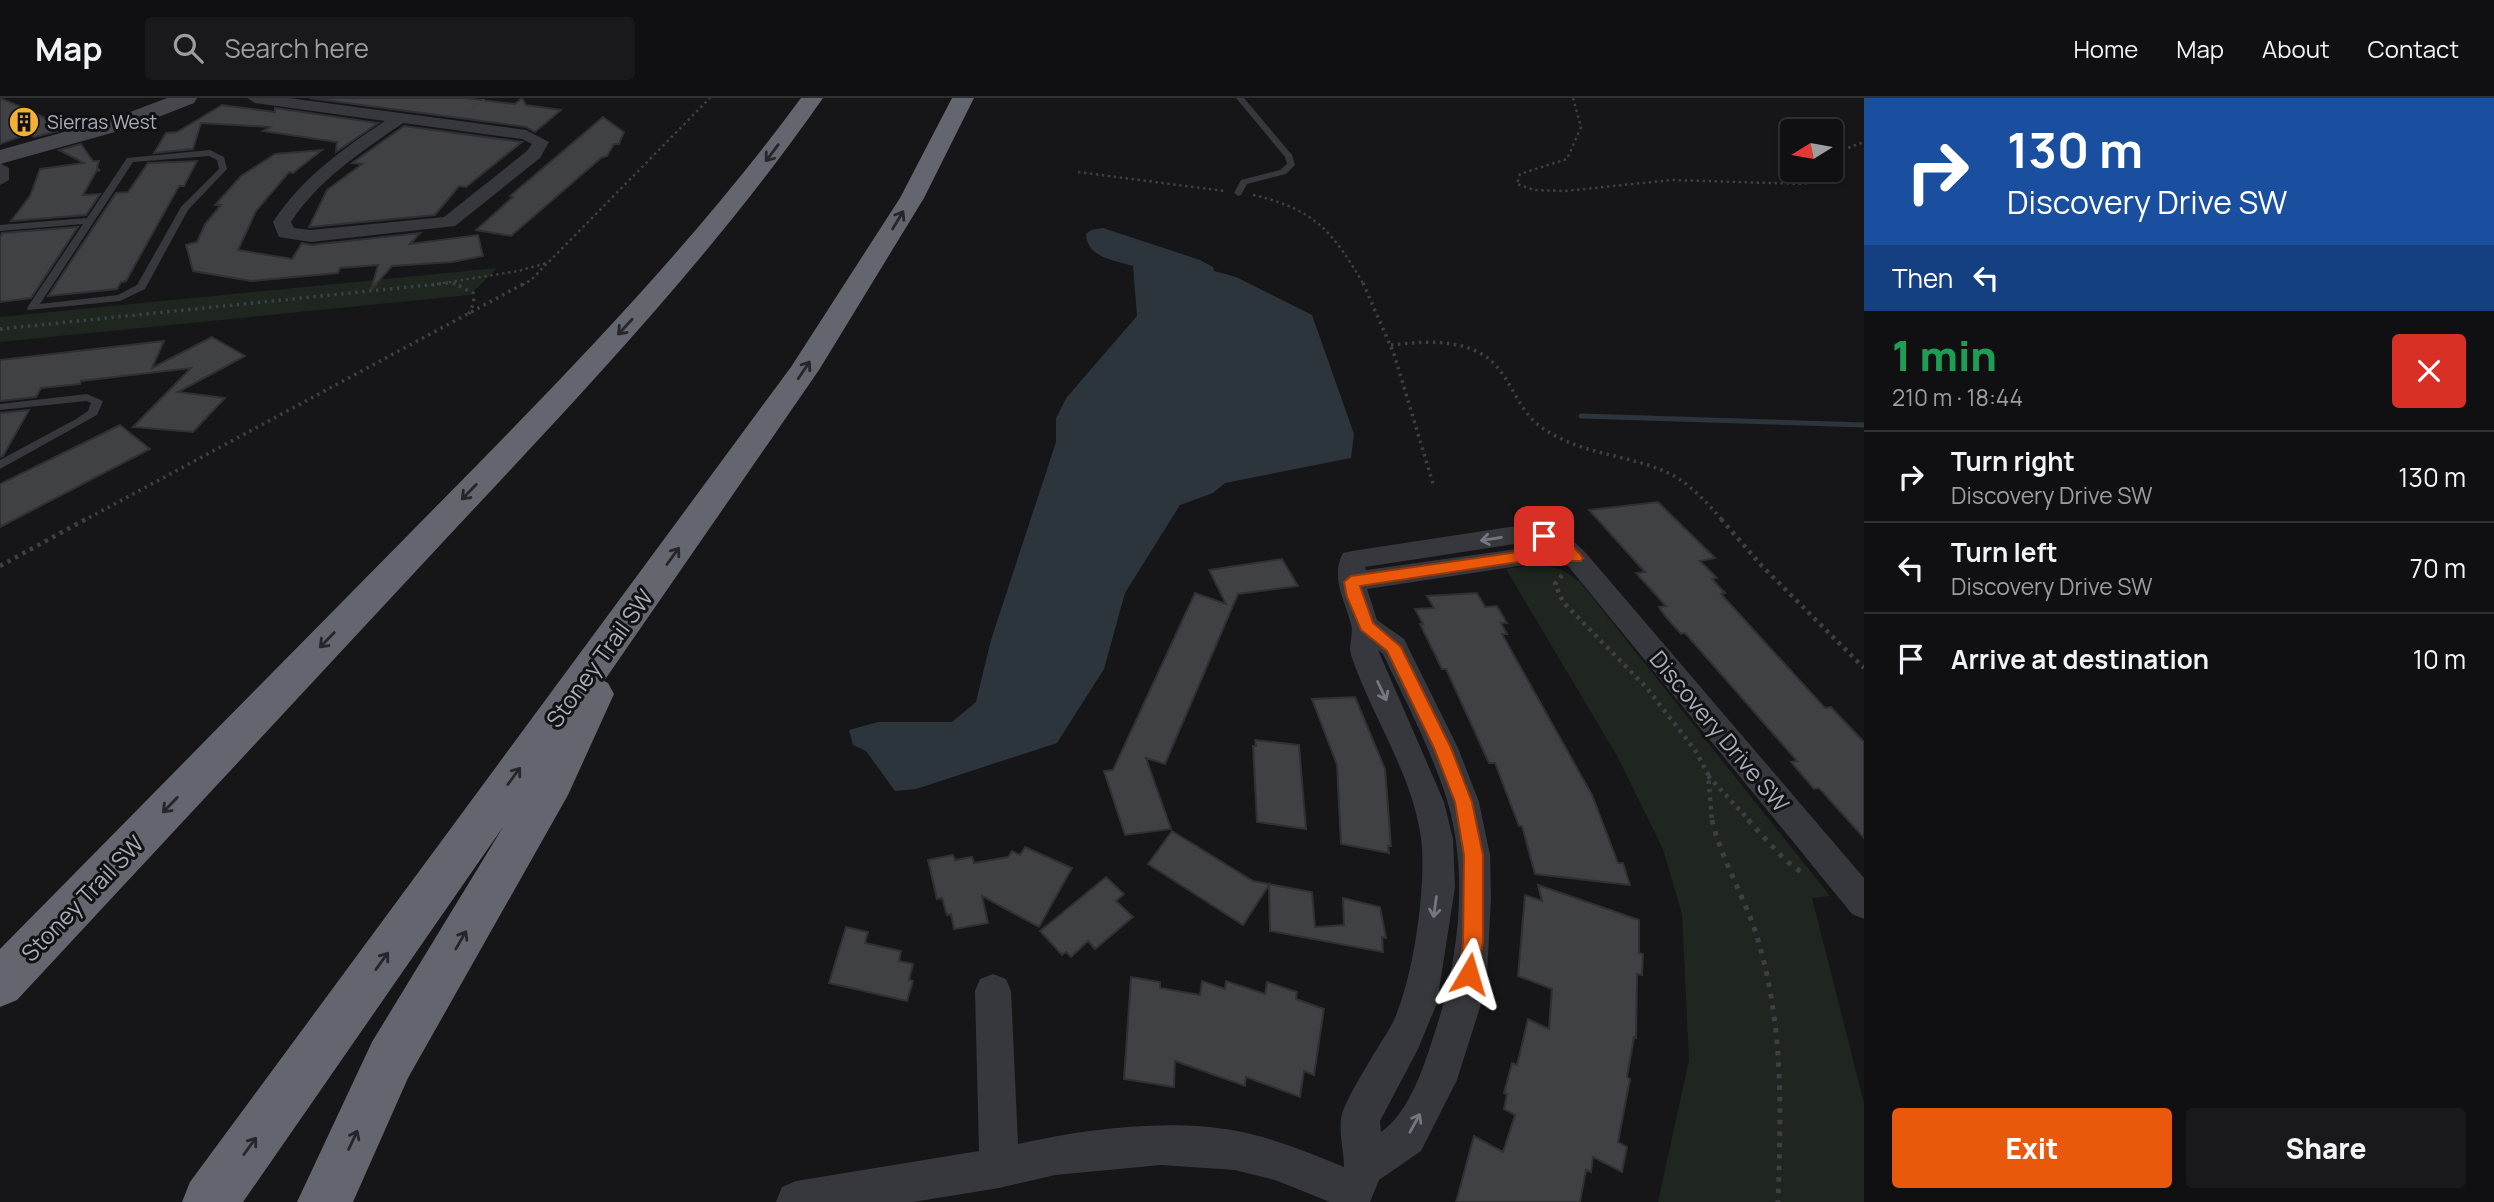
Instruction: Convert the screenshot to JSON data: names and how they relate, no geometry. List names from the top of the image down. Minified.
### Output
{"streets":{"highway":["Stoney Trail SW"],"street":["Discovery Drive SW"]},"places":{"building":["Sierras West"]},"north":"left","page":{"header":"Map","search":"Search here","nav":["Home","Map","About","Contact"],"turn":["130 m","Discovery Drive SW"],"then":"Then","heading":["1 min","210 m · 18:44"],"list":[{"name":"Turn right","note":"Discovery Drive SW","value":"130 m"},{"name":"Turn left","note":"Discovery Drive SW","value":"70 m"},{"name":"Arrive at destination","value":"10 m"}],"buttons":["Exit","Share"]}}
